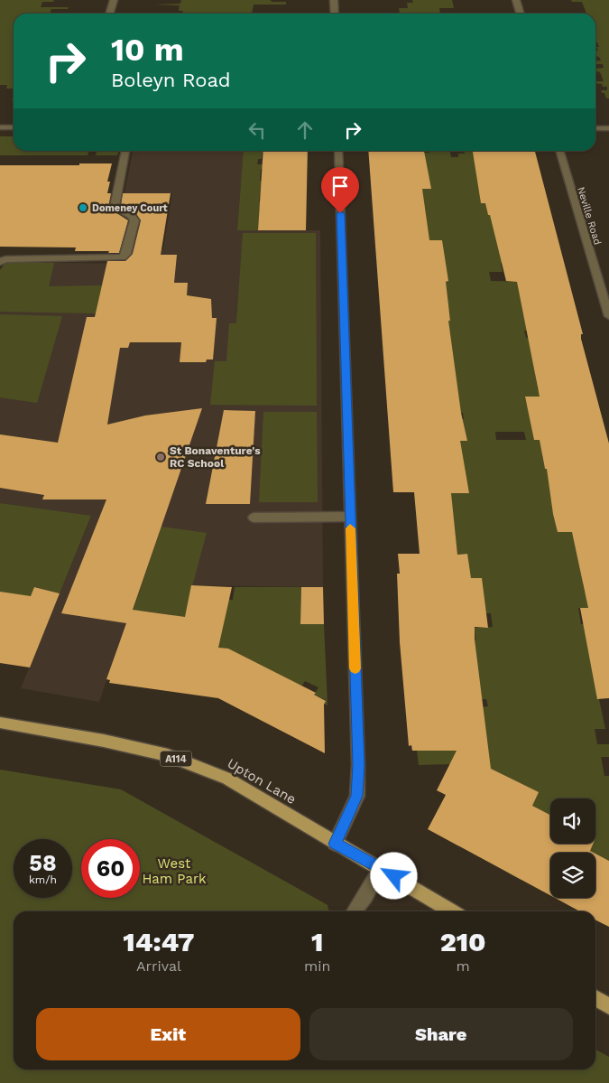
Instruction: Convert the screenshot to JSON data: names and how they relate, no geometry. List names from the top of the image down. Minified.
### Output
{"streets":{"main road":["A114","Upton Lane"],"street":["Neville Road"]},"parks":["West Ham Park"],"places":["Domeney Court","St Bonaventure's RC School"],"page":{"turn":["10 m","Boleyn Road"],"speed":"58 km/h","limit":"60","eta":["14:47","Arrival","1","min","210","m"],"buttons":["Exit","Share"]}}
